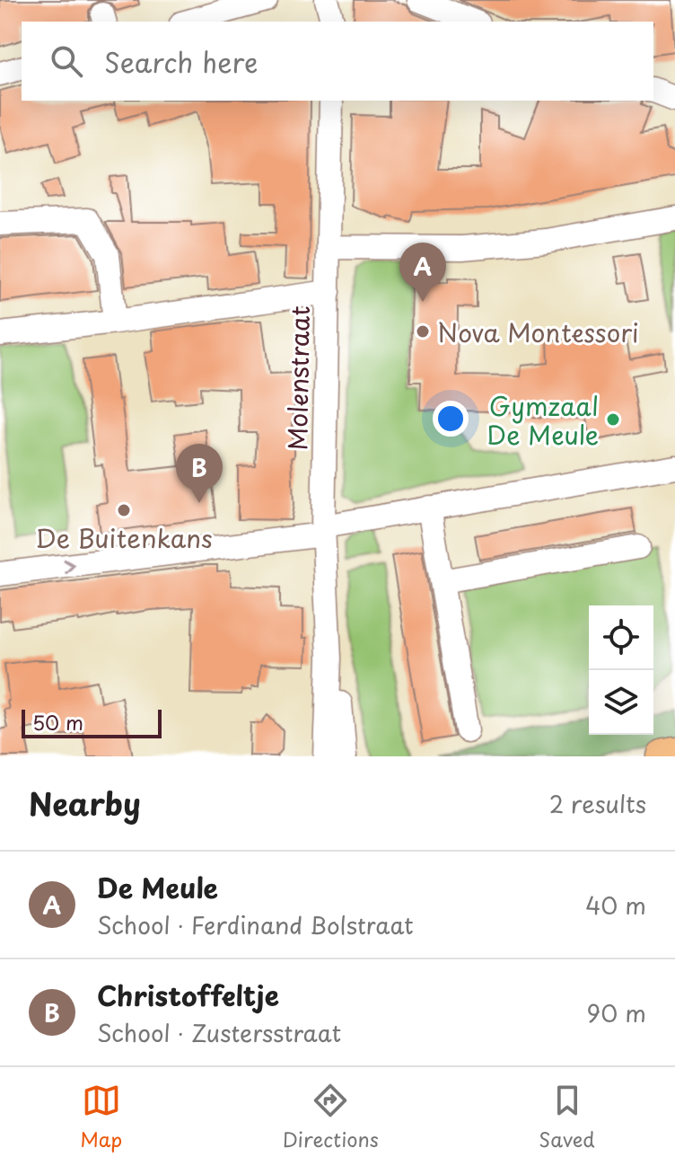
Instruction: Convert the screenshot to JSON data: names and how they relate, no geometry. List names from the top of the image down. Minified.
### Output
{"streets":{"street":["Molenstraat"]},"places":["Nova Montessori","Gymzaal De Meule","De Buitenkans"],"scale_bar":"50 m","page":{"search":"Search here","pins":["A","B"],"scale":"50 m","heading":["Nearby","2 results"],"list":[{"mark":"A","name":"De Meule","note":"School · Ferdinand Bolstraat","value":"40 m"},{"mark":"B","name":"Christoffeltje","note":"School · Zustersstraat","value":"90 m"}],"nav":["Map","Directions","Saved"]}}
